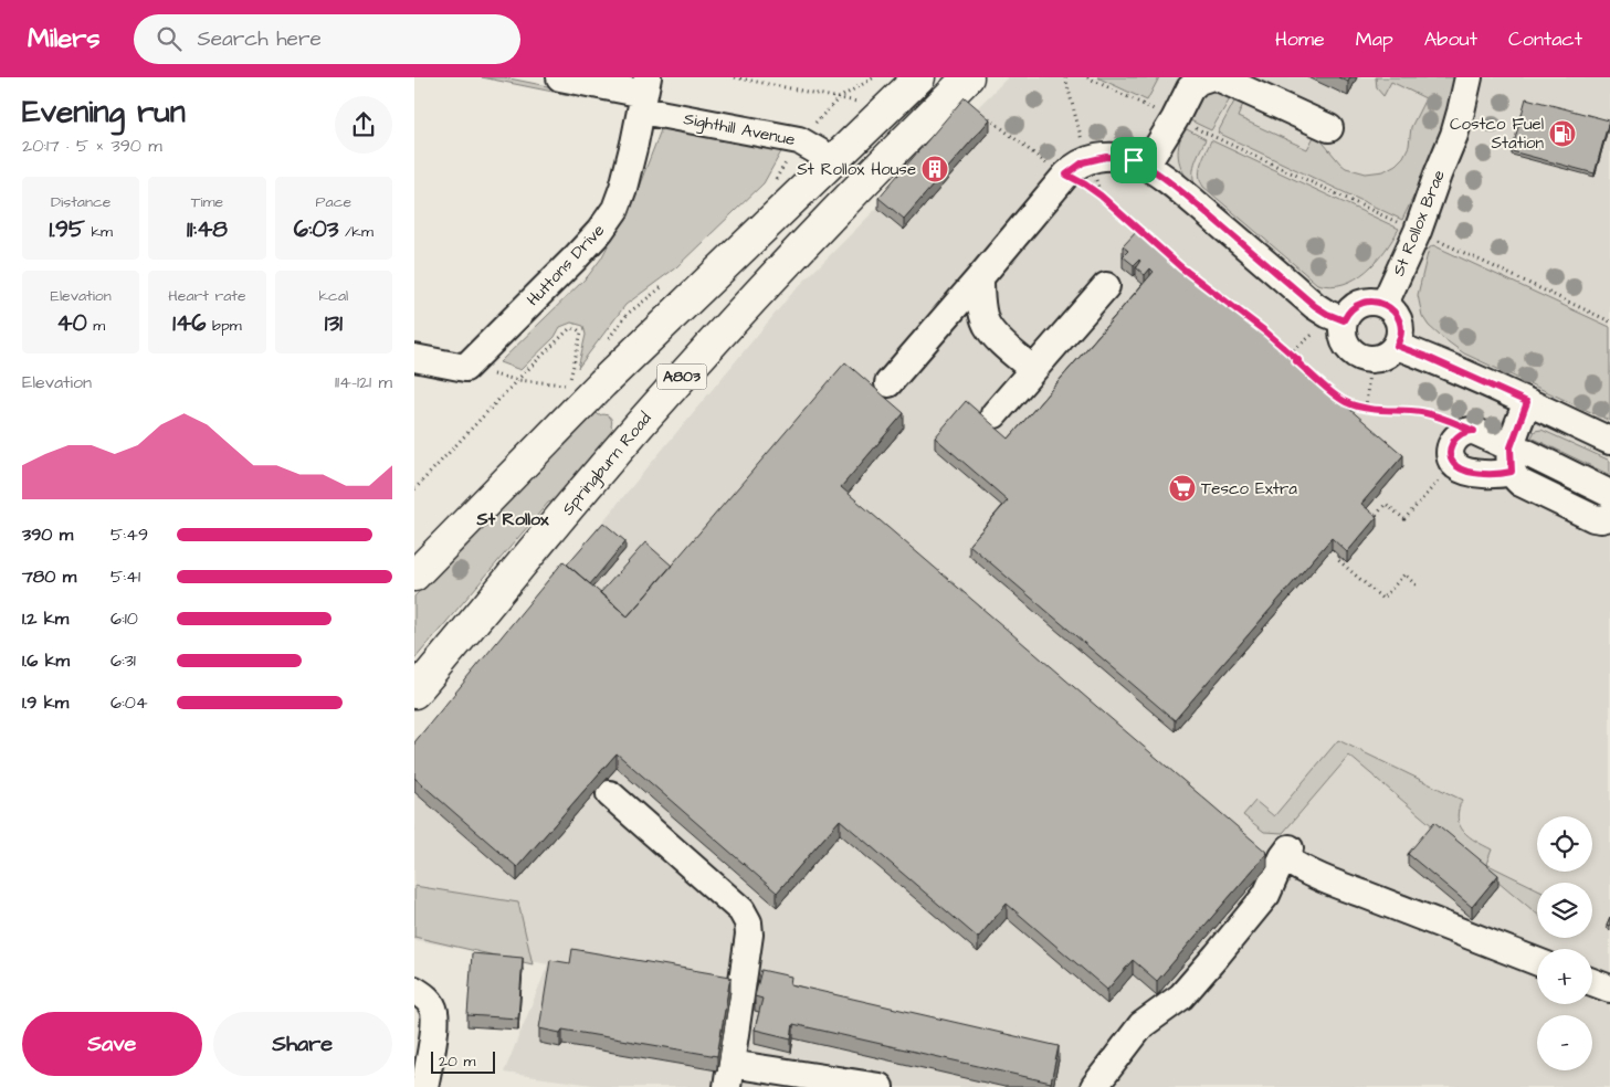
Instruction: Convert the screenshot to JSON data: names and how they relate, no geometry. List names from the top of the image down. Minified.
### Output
{"streets":{"main road":["A803","Springburn Road"],"street":["Sighthill Avenue","St Rollox Brae","Huttons Drive"]},"crossings":[["Sighthill Avenue","Huttons Drive"],["Sighthill Avenue","A803"]],"districts":["St Rollox"],"places":{"fuel station":["Costco Fuel Station"],"building":["St Rollox House"],"supermarket":["Tesco Extra"]},"scale_bar":"20 m","page":{"header":"Milers","search":"Search here","nav":["Home","Map","About","Contact"],"heading":["Evening run","20:17 · 5 × 390 m"],"stats":[["Distance","1.95 km"],["Time","11:48"],["Pace","6:03 /km"],["Elevation","40 m"],["Heart rate","146 bpm"],["kcal","131"]],"chart":["Elevation","114–121 m"],"list":[{"name":"390 m","note":"5:49"},{"name":"780 m","note":"5:41"},{"name":"1.2 km","note":"6:10"},{"name":"1.6 km","note":"6:31"},{"name":"1.9 km","note":"6:04"}],"map_buttons":["+","−"],"buttons":["Save","Share"],"scale":"20 m"}}
